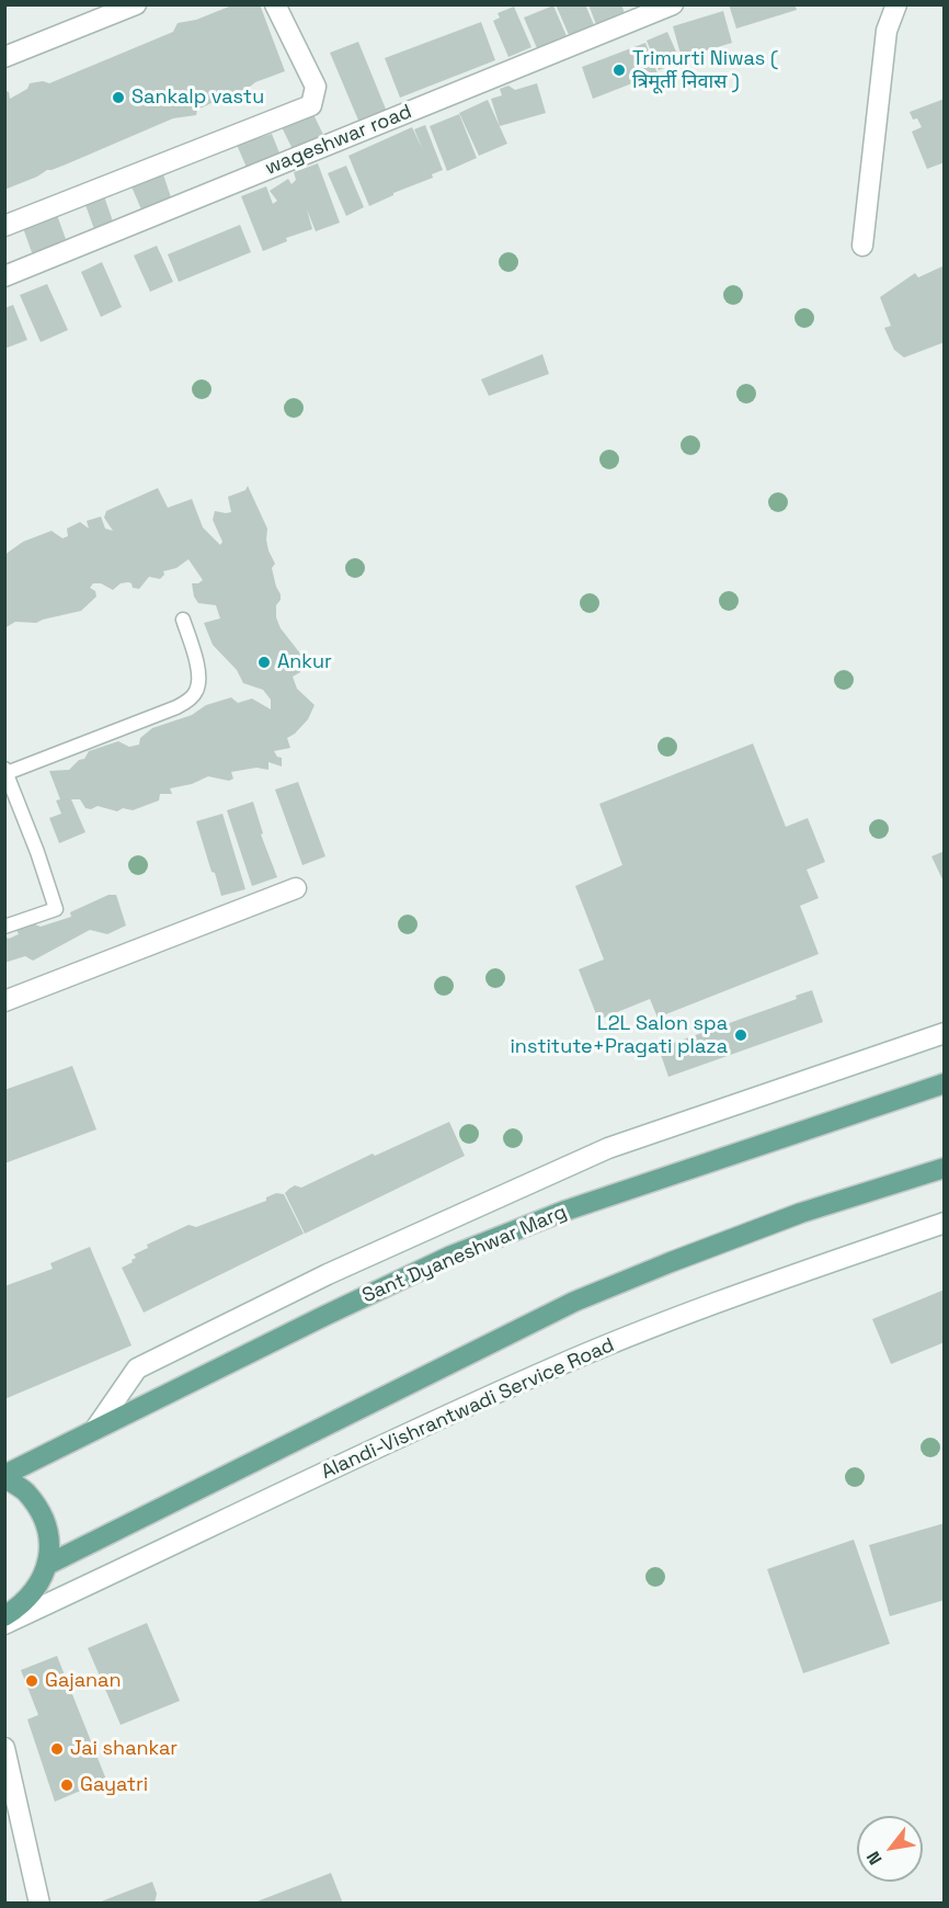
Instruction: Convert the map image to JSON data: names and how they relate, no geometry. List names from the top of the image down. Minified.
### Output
{"streets":{"main road":["Sant Dyaneshwar Marg"],"street":["wageshwar road","Alandi-Vishrantwadi Service Road"]},"places":["Trimurti Niwas ( त्रिमूर्ती निवास )","Sankalp vastu","Ankur","L2L Salon spa institute+Pragati plaza","Gajanan","Jai shankar","Gayatri"],"north":"bottom left"}
